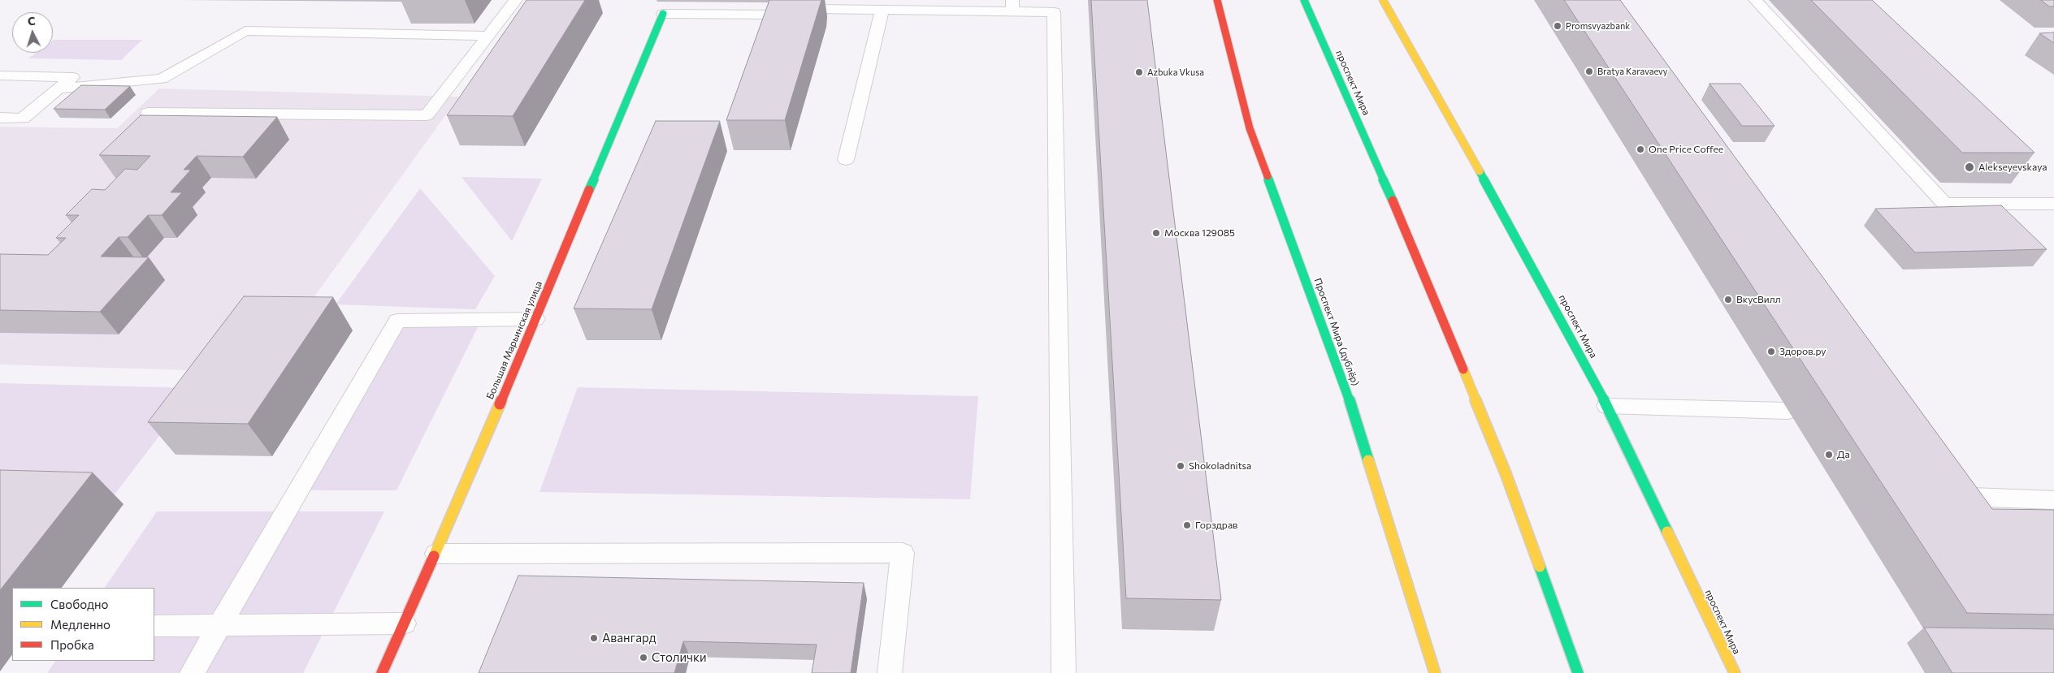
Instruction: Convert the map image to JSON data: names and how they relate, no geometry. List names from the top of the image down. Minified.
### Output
{"streets":{"main road":["проспект Мира","Проспект Мира (дублёр)","Большая Марьинская улица"]},"places":["Promsvyazbank","Bratya Karavaevy","Azbuka Vkusa","One Price Coffee","Alekseyevskaya","Москва 129085","ВкусВилл","Здоров.ру","Да","Shokoladnitsa","Горздрав","Авангард","Столички"],"legend":["Свободно","Медленно","Пробка"],"north":"top"}
